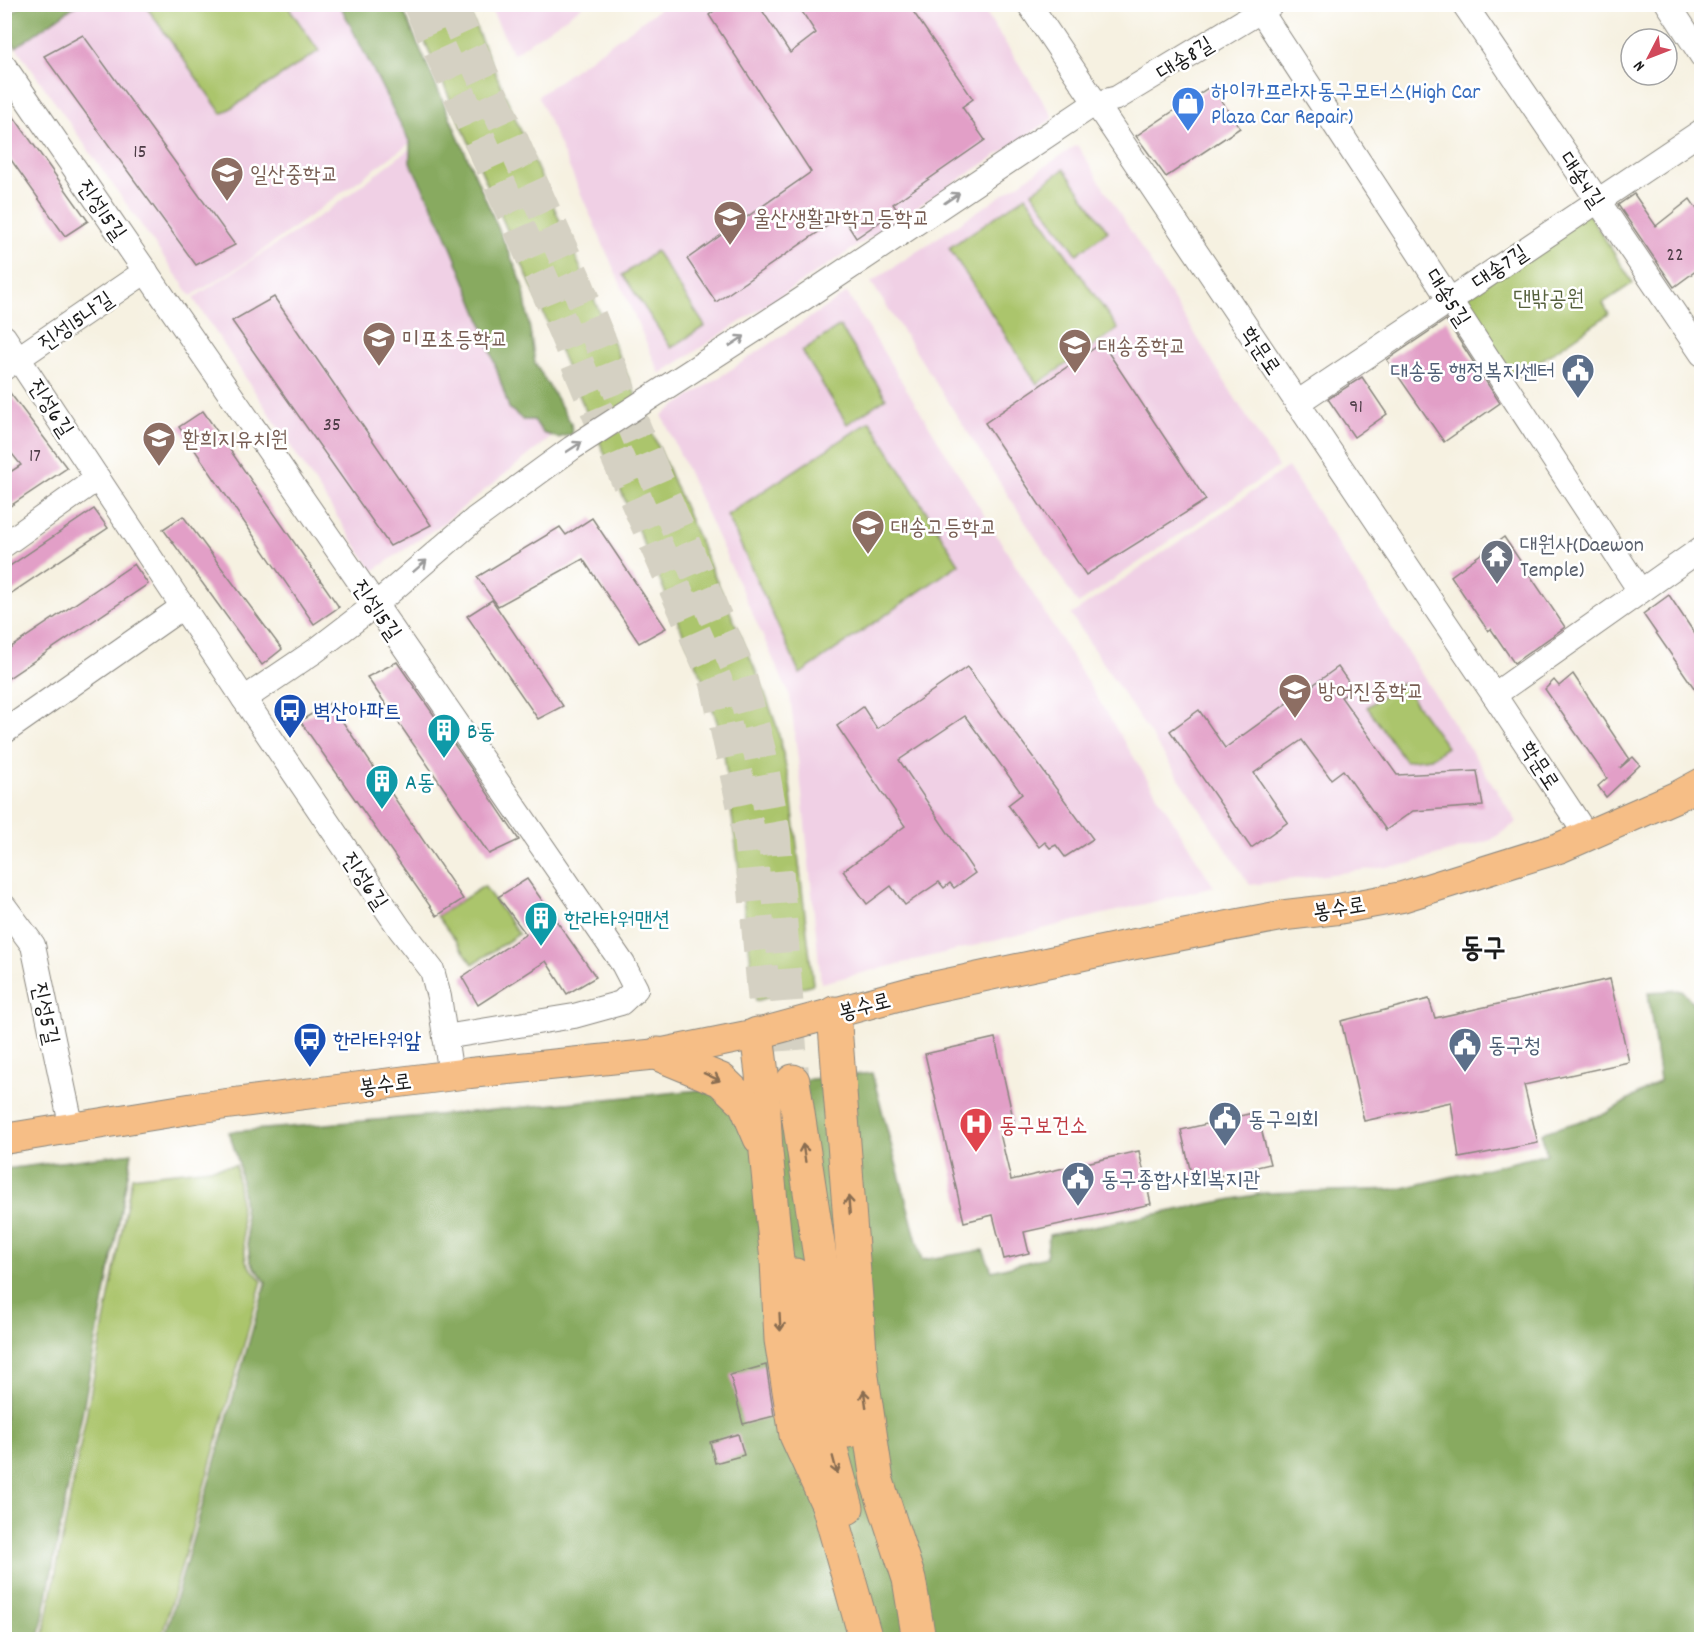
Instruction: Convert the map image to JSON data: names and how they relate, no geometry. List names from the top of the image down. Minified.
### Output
{"streets":{"main road":["봉수로"],"street":["대송8길","대송4길","진성15길","대송7길","대송5길","진성15나길","학문로","진성6길","진성5길"]},"crossings":[["대송8길","진성15길"],["대송8길","대송5길"],["대송8길","학문로"],["대송4길","대송7길"],["진성15길","진성15나길"],["진성15길","진성6길"],["대송7길","대송5길"],["대송7길","학문로"],["진성15나길","진성6길"],["학문로","봉수로"],["진성6길","봉수로"],["봉수로","진성5길"]],"one_way":["대송8길"],"districts":["동구"],"parks":["댄밖공원"],"places":{"shop":["하이카프라자동구모터스(High Car Plaza Car Repair)"],"school or university":["일산중학교","울산생활과학고등학교","미포초등학교","대송중학교","환희지유치원","대송고등학교","방어진중학교"],"public building":["대송동 행정복지센터","동구청","동구의회","동구종합사회복지관"],"temple":["대원사(Daewon Temple)"],"bus stop":["벽산아파트","한라타워앞"],"building":["B동","A동","한라타워맨션"],"hospital":["동구보건소"]},"house_numbers":["15","22","91","35","17"],"north":"bottom left"}
